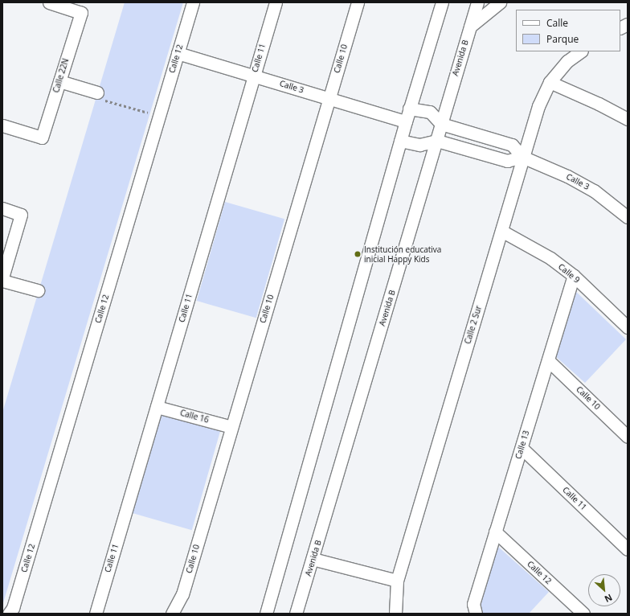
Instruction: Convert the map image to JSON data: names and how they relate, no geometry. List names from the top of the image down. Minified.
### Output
{"streets":{"street":["Calle 11","Avenida B","Calle 12","Calle 10","Calle 22N","Calle 3","Calle 9","Calle 2 Sur","Calle 16","Calle 13"]},"crossings":[["Calle 11","Calle 3"],["Calle 11","Calle 16"],["Calle 11","Calle 13"],["Avenida B","Calle 3"],["Calle 12","Calle 3"],["Calle 12","Calle 13"],["Calle 10","Calle 3"],["Calle 10","Calle 16"],["Calle 10","Calle 13"],["Calle 3","Calle 2 Sur"],["Calle 9","Calle 2 Sur"],["Calle 9","Calle 13"]],"places":["Institución educativa inicial Happy Kids"],"legend":["Calle","Parque"],"north":"bottom right"}
